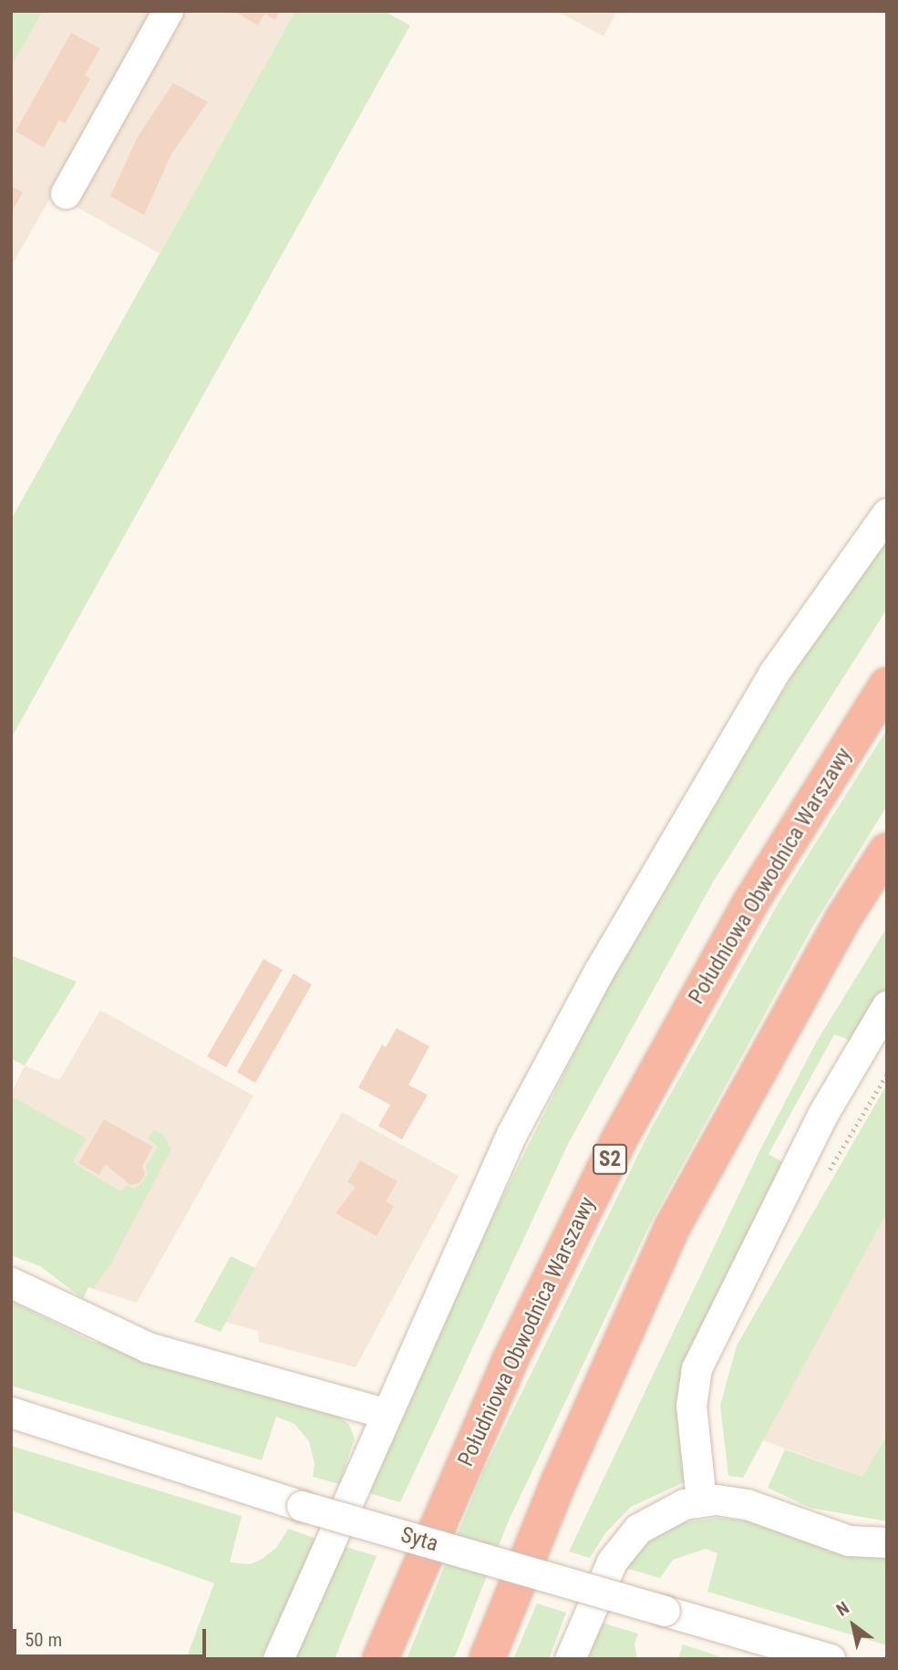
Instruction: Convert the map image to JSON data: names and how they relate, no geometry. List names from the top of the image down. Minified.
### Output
{"streets":{"highway":["Południowa Obwodnica Warszawy","S2"],"street":["Syta"]},"scale_bar":"50 m","north":"top left"}
